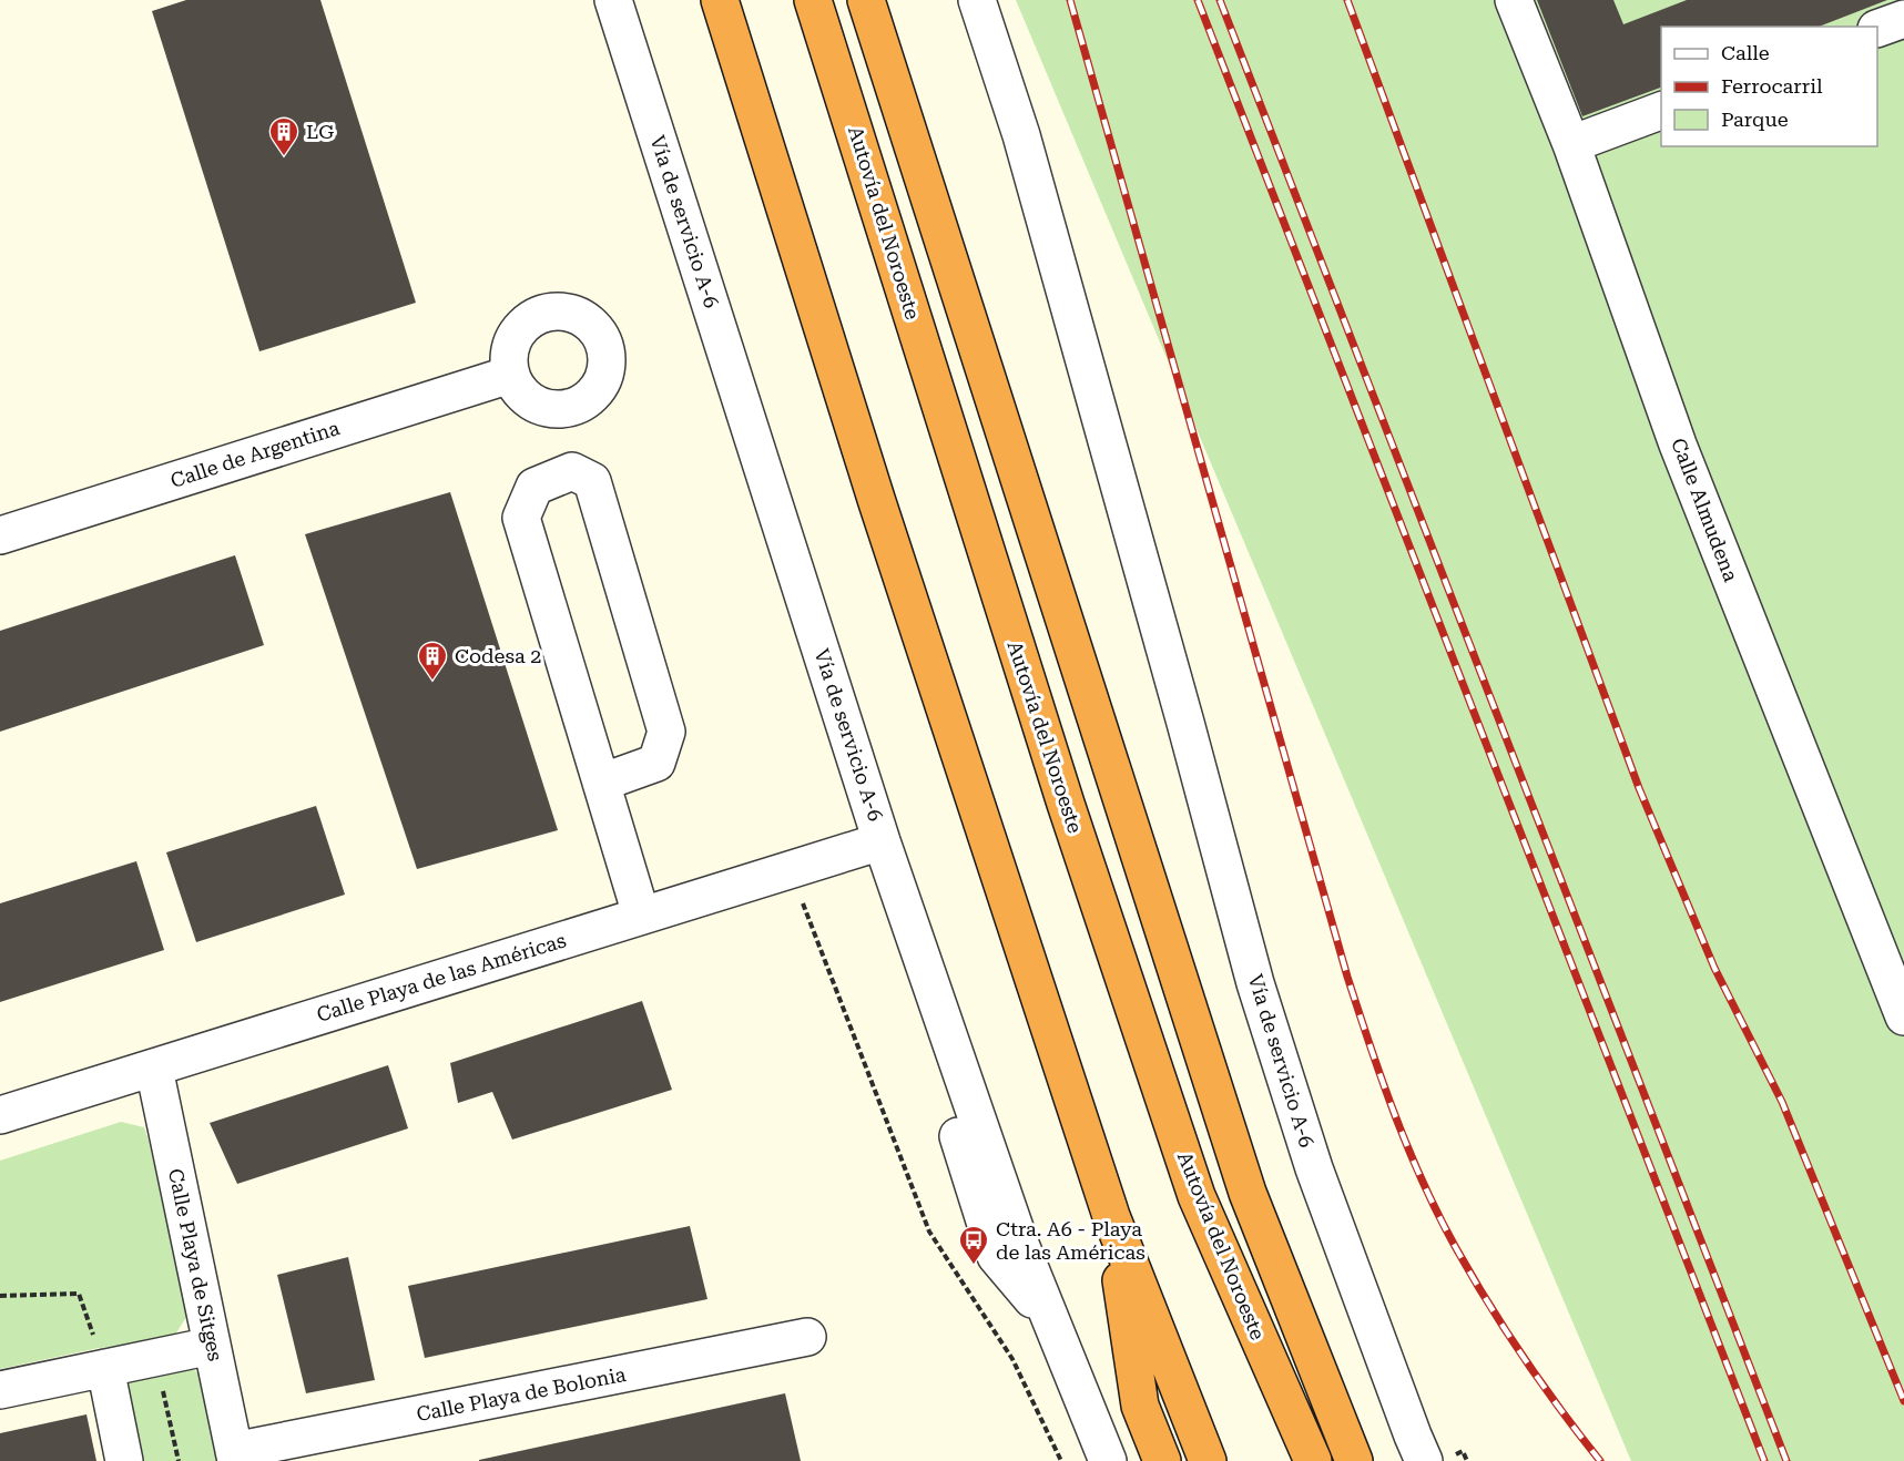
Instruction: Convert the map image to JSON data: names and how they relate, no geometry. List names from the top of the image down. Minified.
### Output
{"streets":{"highway":["Autovía del Noroeste"],"street":["Vía de servicio A-6","Calle de Argentina","Calle Almudena","Calle Playa de las Américas","Calle Playa de Sitges","Calle Playa de Bolonia"]},"crossings":[["Vía de servicio A-6","Calle Playa de las Américas"],["Calle Playa de las Américas","Calle Playa de Sitges"],["Calle Playa de Sitges","Calle Playa de Bolonia"]],"places":{"building":["LG","Codesa 2"],"bus stop":["Ctra. A6 - Playa de las Américas"]},"legend":["Calle","Ferrocarril","Parque"]}
